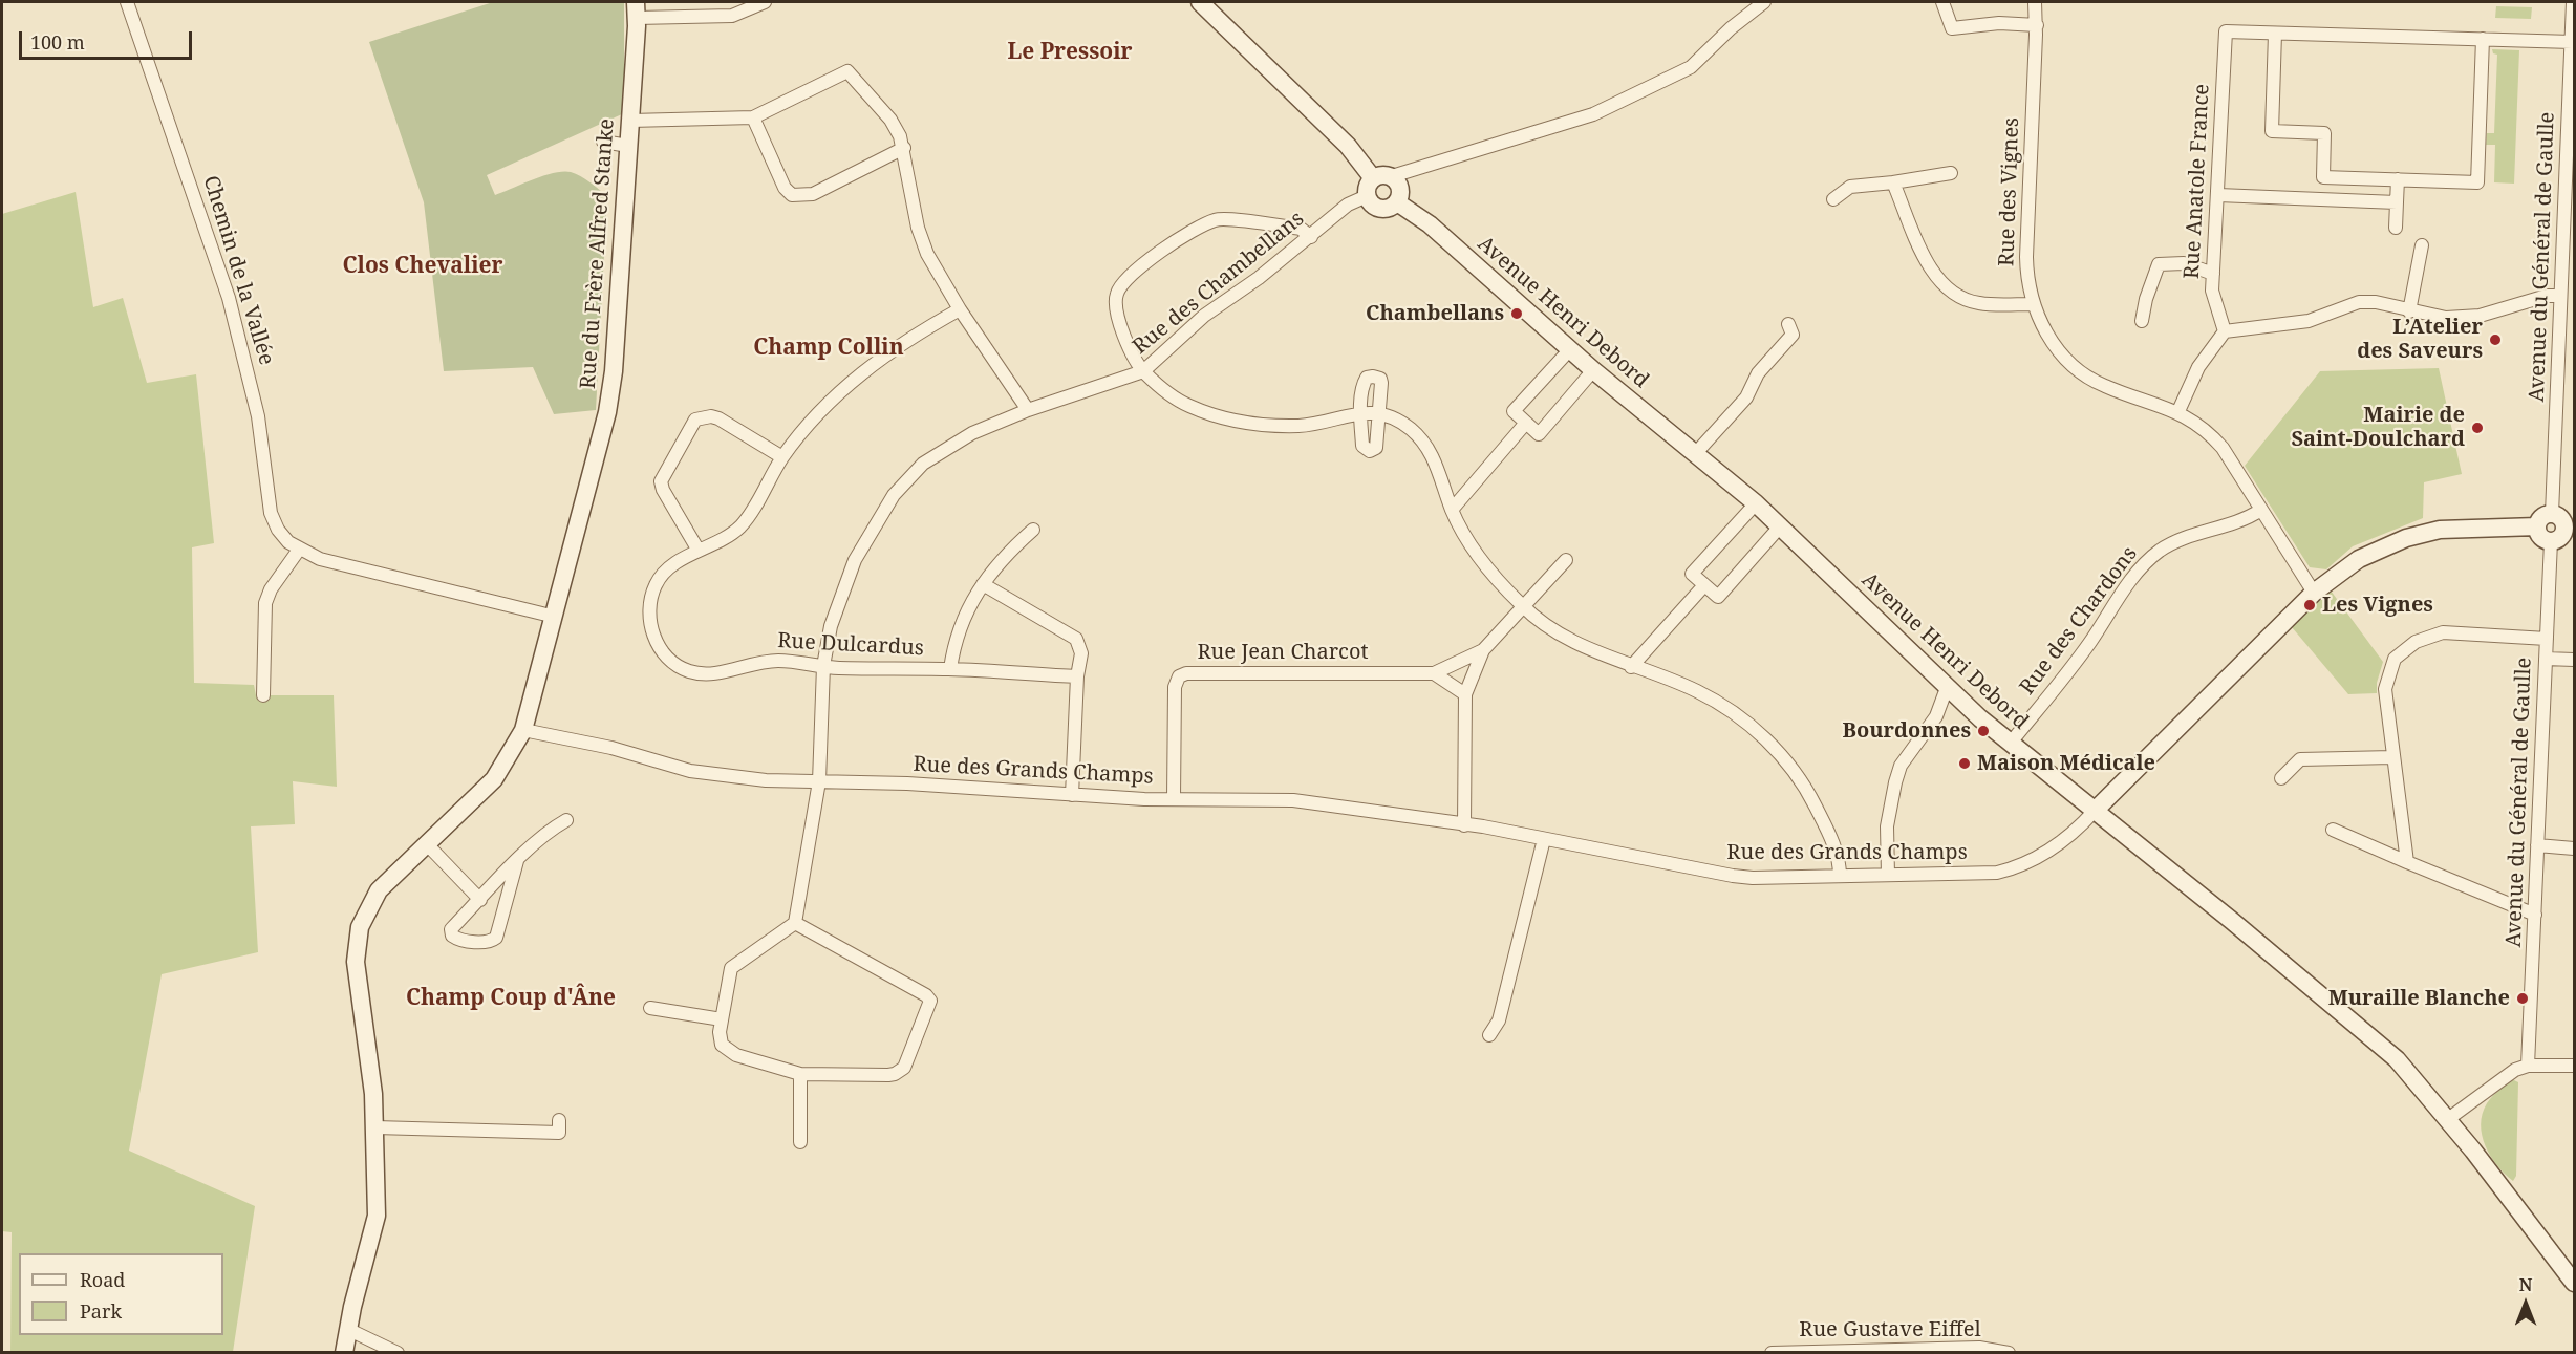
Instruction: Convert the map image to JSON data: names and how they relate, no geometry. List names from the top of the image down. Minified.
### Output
{"streets":{"street":["Rue Anatole France","Rue des Vignes","Rue du Frère Alfred Stanke","Avenue du Général de Gaulle","Chemin de la Vallée","Rue des Chambellans","Avenue Henri Debord","Rue des Chardons","Rue Dulcardus","Rue Jean Charcot","Rue des Grands Champs","Rue Gustave Eiffel"]},"crossings":[["Rue des Vignes","Rue des Chardons"],["Rue du Frère Alfred Stanke","Chemin de la Vallée"],["Rue du Frère Alfred Stanke","Rue des Grands Champs"],["Rue des Chambellans","Avenue Henri Debord"],["Rue des Chambellans","Rue Dulcardus"],["Rue des Chambellans","Rue des Grands Champs"],["Avenue Henri Debord","Rue des Chardons"],["Avenue Henri Debord","Rue des Grands Champs"],["Rue Jean Charcot","Rue des Grands Champs"]],"districts":["Le Pressoir","Clos Chevalier","Champ Collin","Champ Coup d'Âne"],"places":["Chambellans","L’Atelier des Saveurs","Mairie de Saint-Doulchard","Les Vignes","Bourdonnes","Maison Médicale","Muraille Blanche"],"legend":["Road","Park"],"scale_bar":"100 m","north":"top"}
